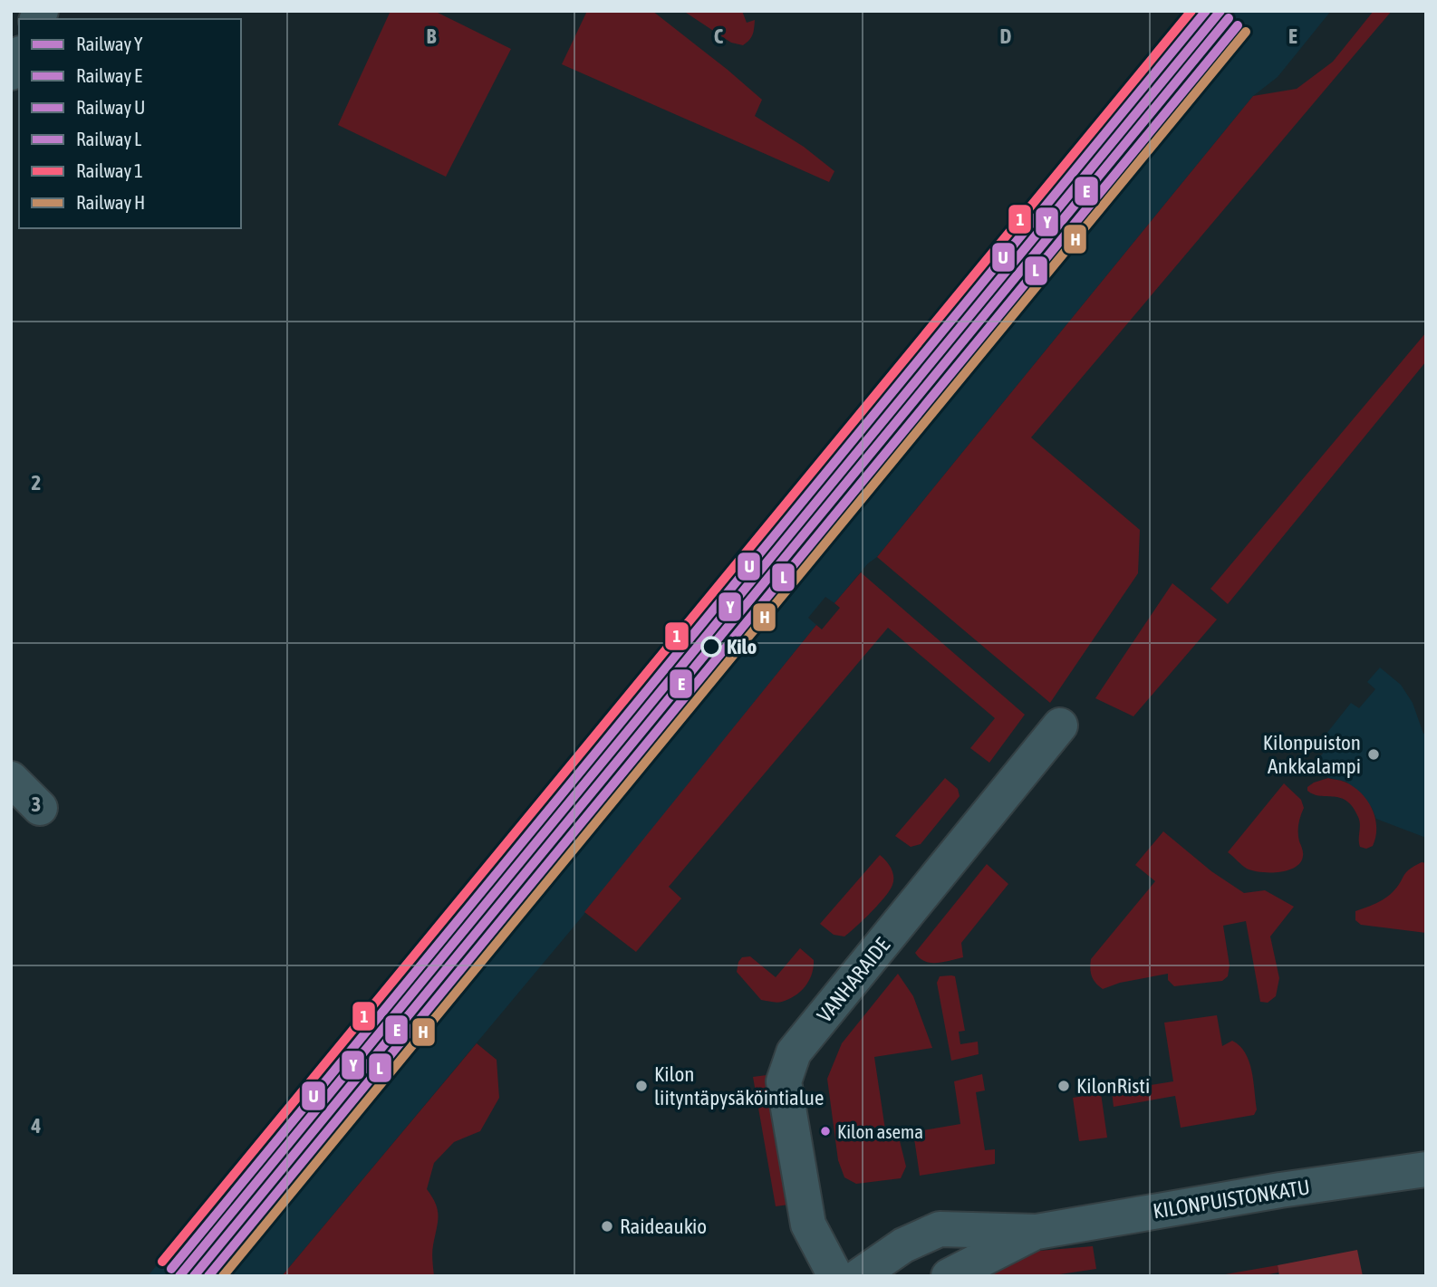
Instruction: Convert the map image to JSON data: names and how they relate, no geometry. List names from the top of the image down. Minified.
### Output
{"streets":{"street":["VANHARAIDE","KILONPUISTONKATU"]},"places":["Kilo","Kilonpuiston Ankkalampi","Kilon liityntäpysäköintialue","KilonRisti","Kilon asema","Raideaukio"],"lines":["rail line Y","rail line U","rail line 1","rail line E","rail line L","rail line H"],"legend":["Railway Y","Railway E","Railway U","Railway L","Railway 1","Railway H"],"grid":{"columns":["B","C","D","E"],"rows":["2","3","4"]}}
